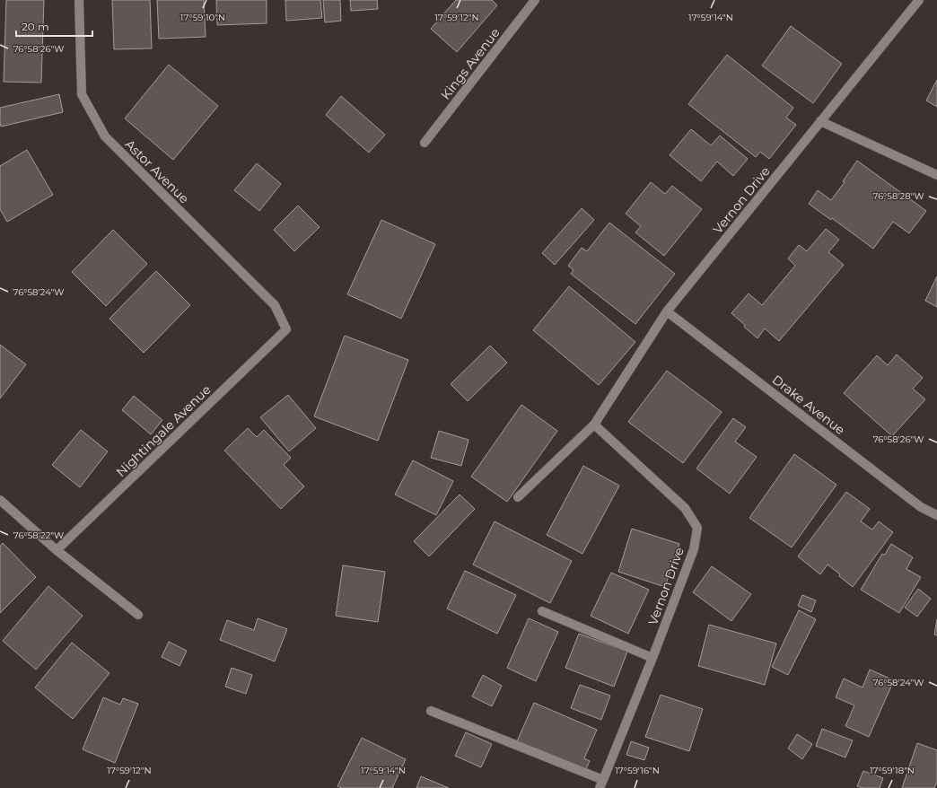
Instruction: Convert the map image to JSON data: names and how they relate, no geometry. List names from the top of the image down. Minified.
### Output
{"streets":{"street":["Kings Avenue","Astor Avenue","Vernon Drive","Drake Avenue","Nightingale Avenue"]},"crossings":[["Astor Avenue","Nightingale Avenue"],["Vernon Drive","Drake Avenue"]],"scale_bar":"20 m","coordinates":["17°59'10\"N","17°59'12\"N","17°59'14\"N","76°58'26\"W","76°58'28\"W","76°58'24\"W","76°58'22\"W","17°59'16\"N","17°59'18\"N"]}
